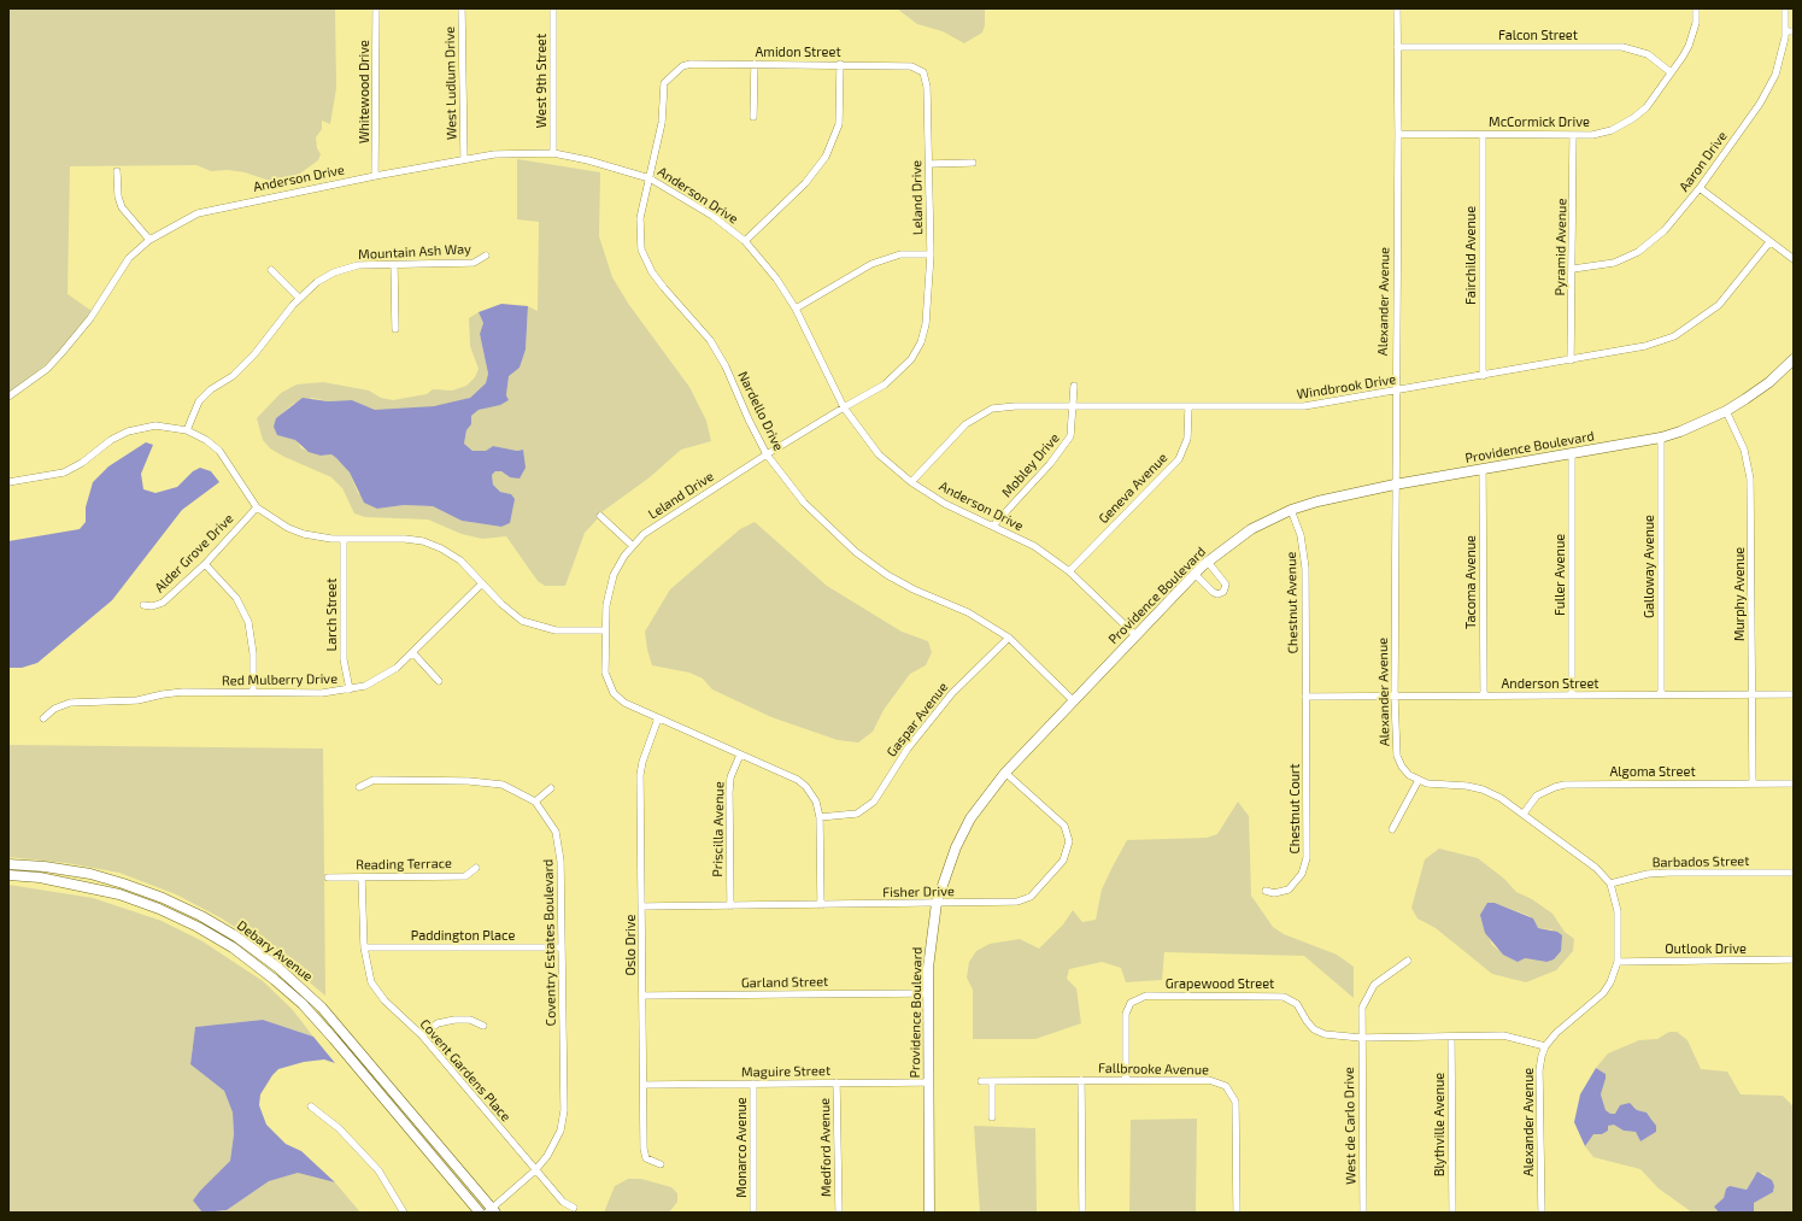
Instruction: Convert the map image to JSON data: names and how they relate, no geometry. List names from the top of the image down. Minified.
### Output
{"streets":{"main road":["Providence Boulevard","Debary Avenue"],"street":["Falcon Street","Amidon Street","West 9th Street","West Ludlum Drive","Whitewood Drive","McCormick Drive","Aaron Drive","Anderson Drive","Leland Drive","Pyramid Avenue","Mountain Ash Way","Fairchild Avenue","Alexander Avenue","Windbrook Drive","Nardello Drive","Mobley Drive","Geneva Avenue","Alder Grove Drive","Galloway Avenue","Fuller Avenue","Tacoma Avenue","Murphy Avenue","Chestnut Avenue","Larch Street","Red Mulberry Drive","Anderson Street","Gaspar Avenue","Algoma Street","Chestnut Court","Priscilla Avenue","Barbados Street","Reading Terrace","Fisher Drive","Paddington Place","Coventry Estates Boulevard","Oslo Drive","Outlook Drive","Garland Street","Grapewood Street","Fallbrooke Avenue","Covent Gardens Place","Maguire Street","Blythville Avenue","West de Carlo Drive","Monarco Avenue","Medford Avenue"]},"crossings":[["Falcon Street","McCormick Drive"],["Falcon Street","Alexander Avenue"],["Amidon Street","Leland Drive"],["Amidon Street","Nardello Drive"],["West 9th Street","Anderson Drive"],["West Ludlum Drive","Anderson Drive"],["Whitewood Drive","Anderson Drive"],["McCormick Drive","Pyramid Avenue"],["McCormick Drive","Fairchild Avenue"],["McCormick Drive","Alexander Avenue"],["Aaron Drive","Pyramid Avenue"],["Anderson Drive","Leland Drive"],["Anderson Drive","Windbrook Drive"],["Anderson Drive","Nardello Drive"],["Anderson Drive","Providence Boulevard"],["Anderson Drive","Mobley Drive"],["Anderson Drive","Geneva Avenue"],["Leland Drive","Nardello Drive"],["Leland Drive","Gaspar Avenue"],["Leland Drive","Priscilla Avenue"],["Leland Drive","Fisher Drive"],["Leland Drive","Oslo Drive"],["Pyramid Avenue","Windbrook Drive"],["Fairchild Avenue","Windbrook Drive"],["Alexander Avenue","Windbrook Drive"],["Alexander Avenue","Providence Boulevard"],["Alexander Avenue","Anderson Street"],["Alexander Avenue","Grapewood Street"],["Windbrook Drive","Mobley Drive"],["Windbrook Drive","Geneva Avenue"],["Nardello Drive","Providence Boulevard"],["Nardello Drive","Gaspar Avenue"],["Providence Boulevard","Galloway Avenue"],["Providence Boulevard","Fuller Avenue"],["Providence Boulevard","Tacoma Avenue"],["Providence Boulevard","Murphy Avenue"],["Providence Boulevard","Chestnut Avenue"],["Providence Boulevard","Fisher Drive"],["Providence Boulevard","Garland Street"],["Providence Boulevard","Maguire Street"],["Galloway Avenue","Anderson Street"],["Fuller Avenue","Anderson Street"],["Tacoma Avenue","Anderson Street"],["Murphy Avenue","Anderson Street"],["Murphy Avenue","Algoma Street"],["Chestnut Avenue","Anderson Street"],["Chestnut Avenue","Chestnut Court"],["Larch Street","Red Mulberry Drive"],["Anderson Street","Chestnut Court"],["Priscilla Avenue","Fisher Drive"],["Reading Terrace","Covent Gardens Place"],["Fisher Drive","Oslo Drive"],["Paddington Place","Coventry Estates Boulevard"],["Paddington Place","Covent Gardens Place"],["Coventry Estates Boulevard","Debary Avenue"],["Coventry Estates Boulevard","Covent Gardens Place"],["Oslo Drive","Garland Street"],["Oslo Drive","Maguire Street"],["Grapewood Street","Fallbrooke Avenue"],["Grapewood Street","Blythville Avenue"],["Grapewood Street","West de Carlo Drive"],["Maguire Street","Monarco Avenue"],["Maguire Street","Medford Avenue"]]}
